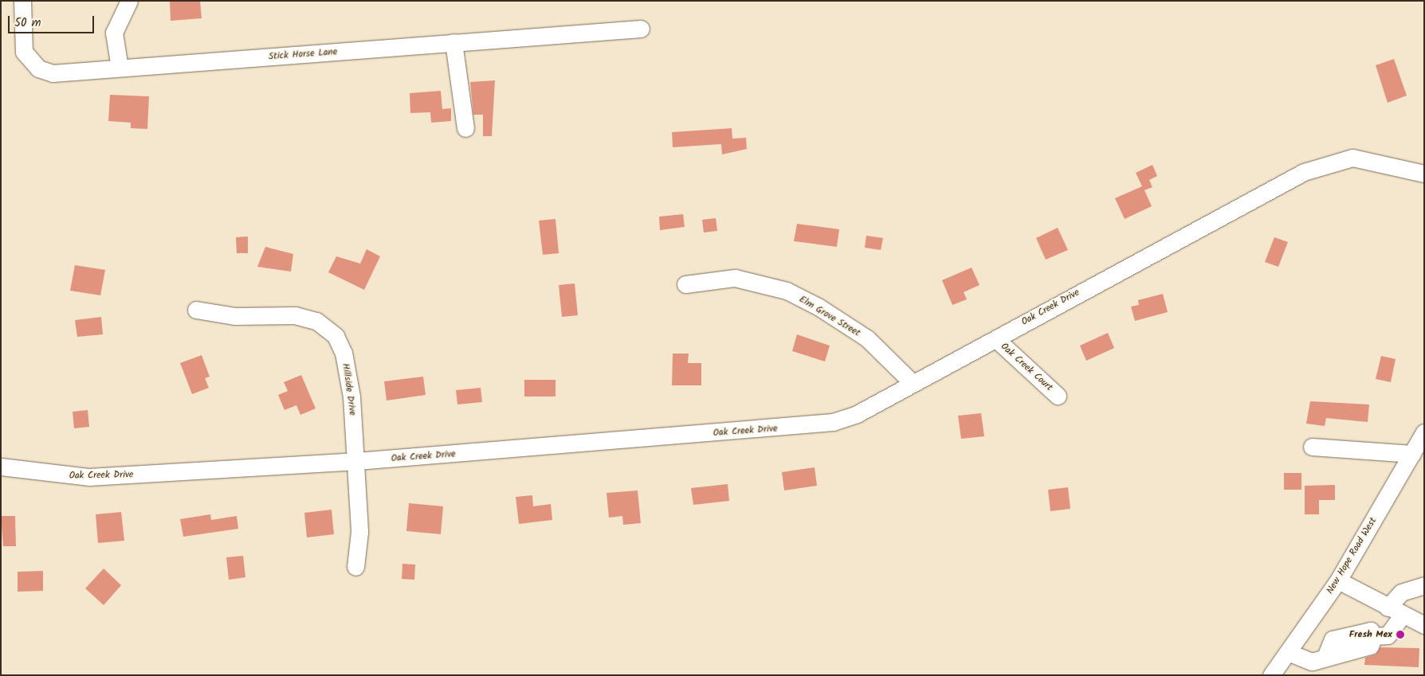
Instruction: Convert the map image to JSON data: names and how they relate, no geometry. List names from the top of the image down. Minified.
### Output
{"streets":{"street":["Stick Horse Lane","Oak Creek Drive","Elm Grove Street","Oak Creek Court","Hillside Drive","New Hope Road West"]},"crossings":[["Oak Creek Drive","Elm Grove Street"],["Oak Creek Drive","Oak Creek Court"],["Oak Creek Drive","Hillside Drive"]],"places":["Fresh Mex"],"scale_bar":"50 m"}
